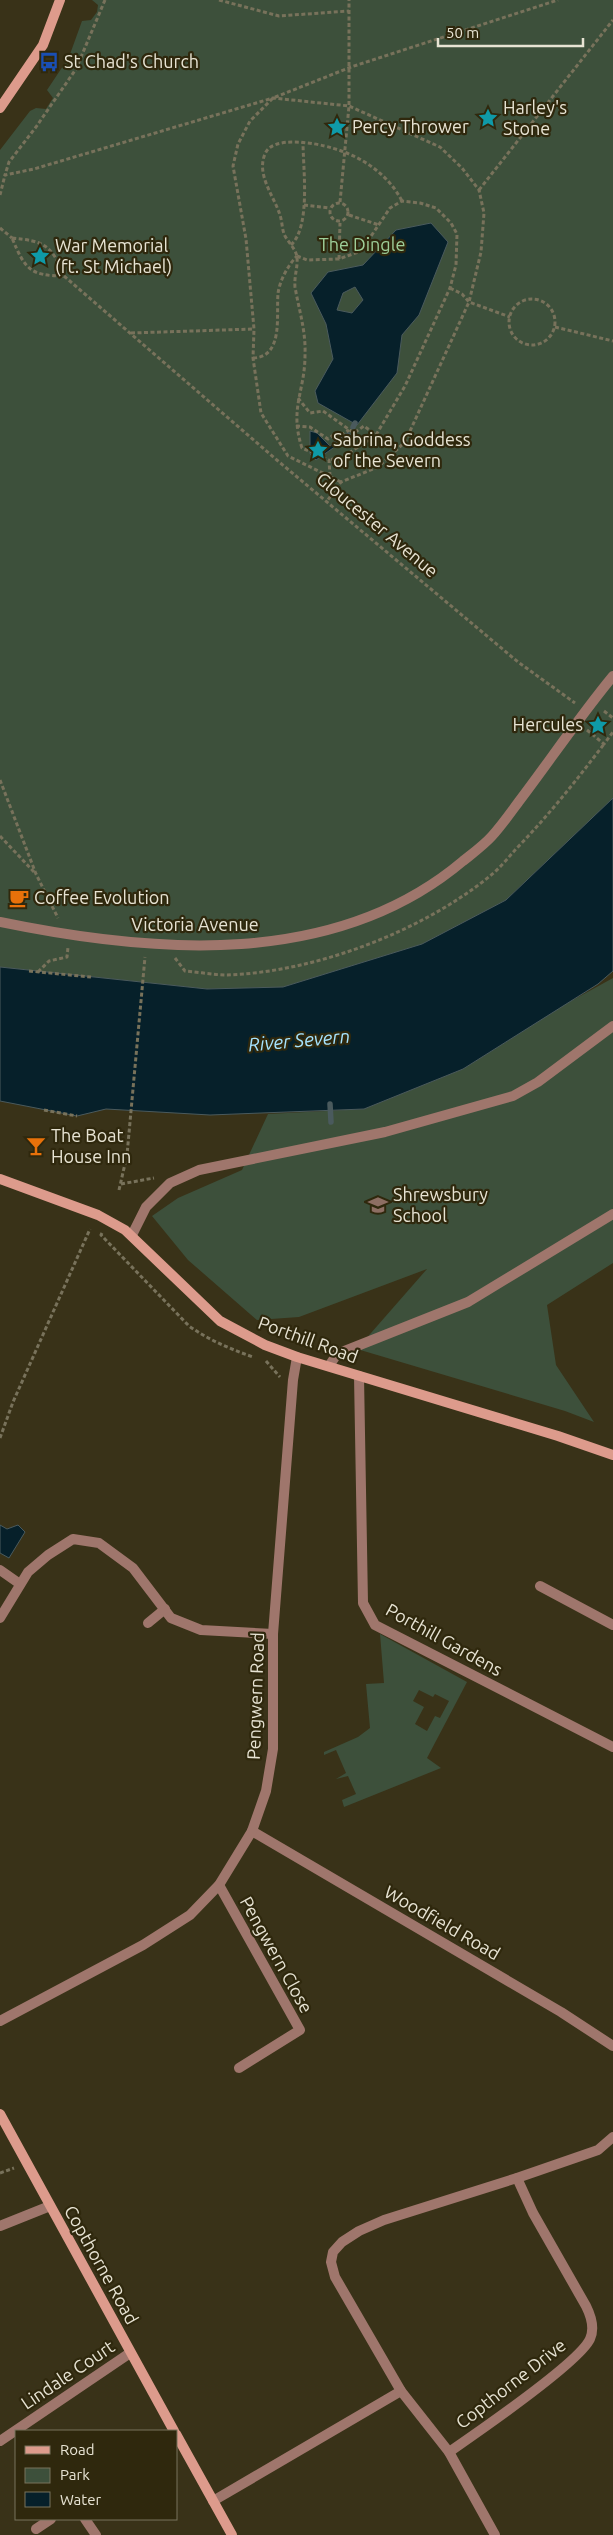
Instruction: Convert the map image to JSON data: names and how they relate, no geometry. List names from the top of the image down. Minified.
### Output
{"streets":{"street":["Victoria Avenue","Porthill Road","Porthill Gardens","Pengwern Road","Woodfield Road","Pengwern Close","Copthorne Road","Lindale Court","Copthorne Drive"],"path":["Gloucester Avenue"]},"crossings":[["Gloucester Avenue","Victoria Avenue"],["Porthill Road","Porthill Gardens"],["Porthill Road","Pengwern Road"],["Pengwern Road","Woodfield Road"],["Pengwern Road","Pengwern Close"],["Copthorne Road","Lindale Court"]],"water":["River Severn"],"parks":["The Dingle"],"places":{"bus stop":["St Chad's Church"],"place":["Harley's Stone","Percy Thrower","War Memorial (ft. St Michael)","Sabrina, Goddess of the Severn","Hercules"],"cafe":["Coffee Evolution"],"bar":["The Boat House Inn"],"school or university":["Shrewsbury School"]},"legend":["Road","Park","Water"],"scale_bar":"50 m"}
